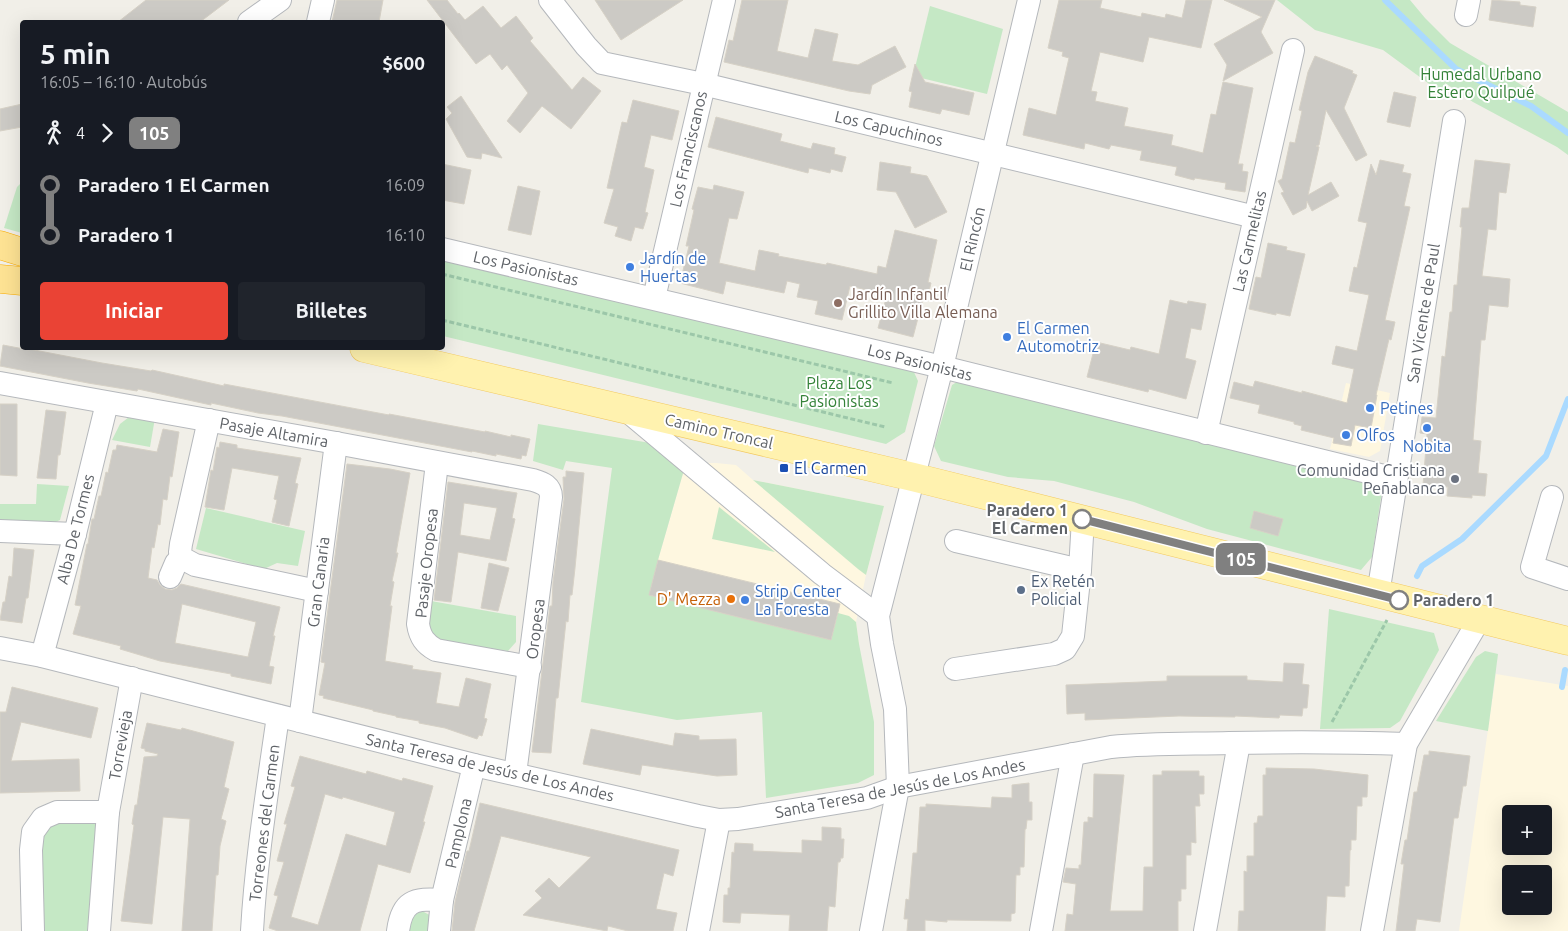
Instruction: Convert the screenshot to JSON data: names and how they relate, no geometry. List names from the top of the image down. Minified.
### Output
{"streets":{"main road":["Camino Troncal"],"street":["Los Capuchinos","Los Franciscanos","El Rincón","Las Carmelitas","Los Pasionistas","San Vicente de Paul","Pasaje Altamira","Alba De Tormes","Pasaje Oropesa","Gran Canaria","Oropesa","Torrevieja","Santa Teresa de Jesús de Los Andes","Torreones del Carmen","Pamplona"]},"crossings":[["Los Capuchinos","Los Franciscanos"],["Los Capuchinos","El Rincón"],["Los Capuchinos","Las Carmelitas"],["Los Franciscanos","Los Pasionistas"],["El Rincón","Los Pasionistas"],["El Rincón","Camino Troncal"],["Las Carmelitas","Los Pasionistas"],["Los Pasionistas","San Vicente de Paul"],["San Vicente de Paul","Camino Troncal"],["Pasaje Altamira","Alba De Tormes"],["Pasaje Altamira","Pasaje Oropesa"],["Pasaje Altamira","Gran Canaria"],["Pasaje Altamira","Oropesa"],["Alba De Tormes","Santa Teresa de Jesús de Los Andes"],["Pasaje Oropesa","Oropesa"],["Gran Canaria","Santa Teresa de Jesús de Los Andes"],["Oropesa","Santa Teresa de Jesús de Los Andes"],["Torrevieja","Santa Teresa de Jesús de Los Andes"],["Santa Teresa de Jesús de Los Andes","Torreones del Carmen"],["Santa Teresa de Jesús de Los Andes","Pamplona"]],"parks":["Humedal Urbano Estero Quilpué","Plaza Los Pasionistas"],"places":{"other":["Jardín de Huertas","Jardín Infantil Grillito Villa Alemana","El Carmen Automotriz","Petines","Nobita","Olfos","Comunidad Cristiana Peñablanca","Paradero 1 El Carmen","Ex Retén Policial","D' Mezza","Strip Center La Foresta","Paradero 1"],"transit":["El Carmen"]},"lines":["bus line 105"],"page":{"on_map":"105","heading":["5 min","16:05 – 16:10 · Autobús","$600"],"legs":["4","105"],"list":[{"name":"Paradero 1 El Carmen","value":"16:09"},{"name":"Paradero 1","value":"16:10"}],"buttons":["Iniciar","Billetes"],"map_buttons":["+","−"]}}
